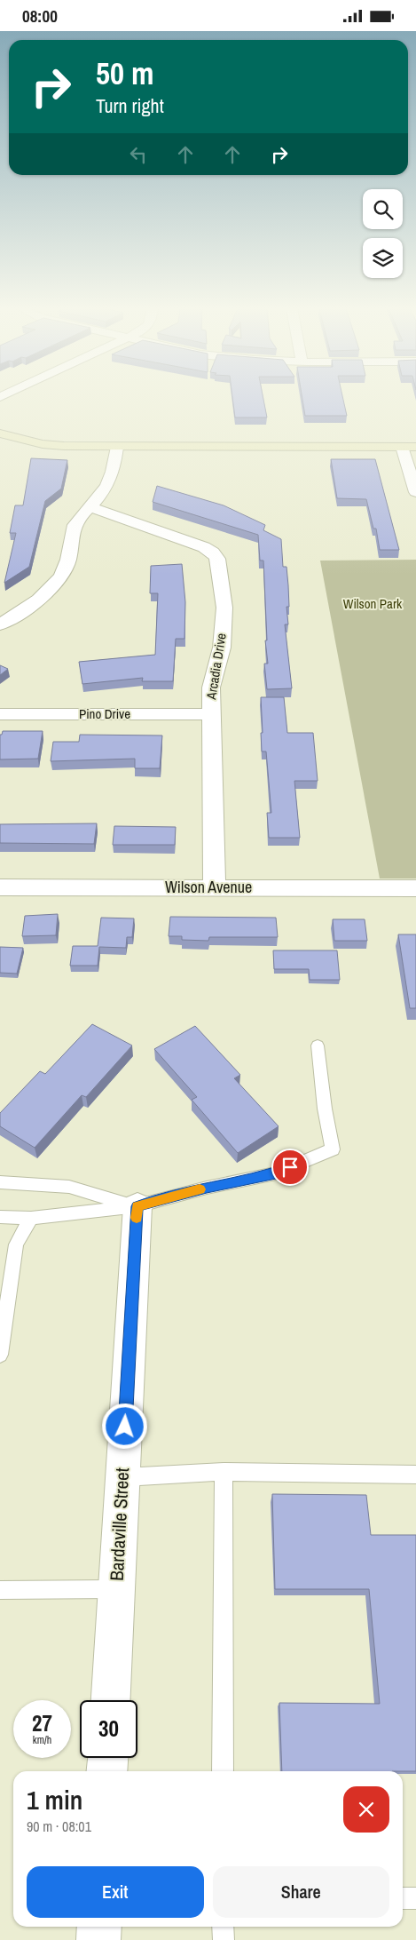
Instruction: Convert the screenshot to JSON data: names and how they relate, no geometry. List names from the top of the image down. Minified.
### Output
{"streets":{"street":["Arcadia Drive","Pino Drive","Wilson Avenue","Bardaville Street"]},"crossings":[["Arcadia Drive","Pino Drive"],["Arcadia Drive","Wilson Avenue"]],"parks":["Wilson Park"],"page":{"status":"08:00","turn":["50 m","Turn right"],"speed":"27 km/h","limit":"30","heading":["1 min","90 m · 08:01"],"buttons":["Exit","Share"]}}
